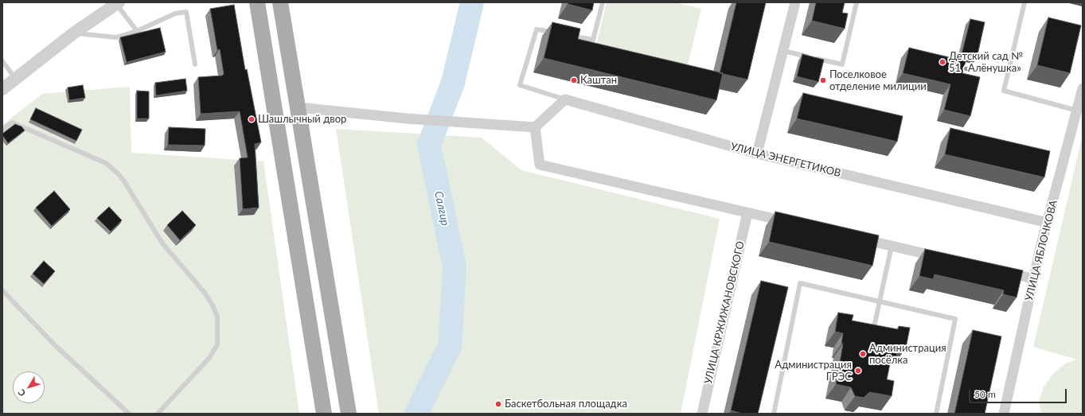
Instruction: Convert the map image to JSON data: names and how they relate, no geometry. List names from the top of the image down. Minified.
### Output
{"streets":{"street":["УЛИЦА ЭНЕРГЕТИКОВ","УЛИЦА ЯБЛОЧКОВА","УЛИЦА КРЖИЖАНОВСКОГО"]},"crossings":[["УЛИЦА ЭНЕРГЕТИКОВ","УЛИЦА ЯБЛОЧКОВА"]],"water":["Салгир"],"places":["Детский сад № 51 «Алёнушка»","Каштан","Поселковое отделение милиции","Шашлычный двор","Администрация посёлка","Администрация ГРЭС","Баскетбольная площадка"],"scale_bar":"50 m","north":"bottom left"}
